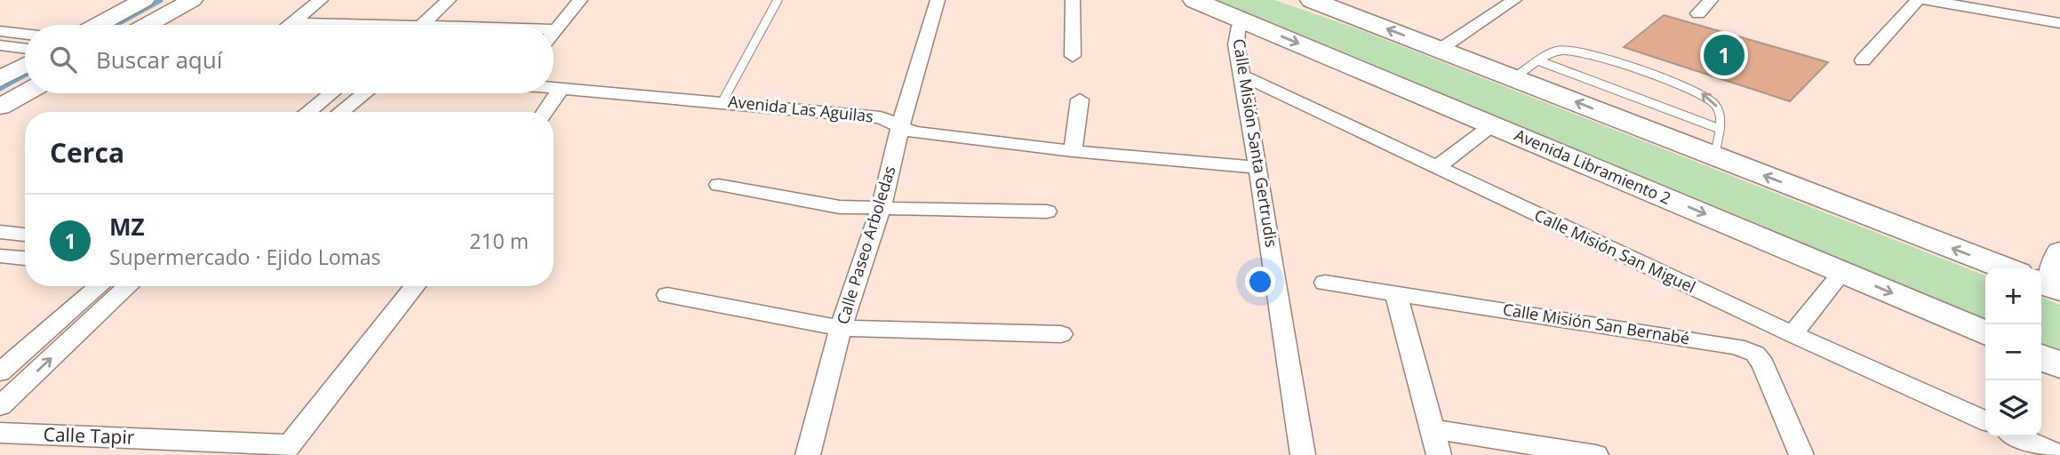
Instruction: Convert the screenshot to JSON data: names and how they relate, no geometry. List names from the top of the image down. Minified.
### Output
{"streets":{"main road":["Avenida Libramiento 2"],"street":["Avenida Las Aguilas","Calle Misión Santa Gertrudis","Calle Paseo Arboledas","Calle Misión San Miguel","Calle Misión San Bernabé","Calle Tapir"]},"crossings":[["Avenida Las Aguilas","Calle Misión Santa Gertrudis"],["Avenida Las Aguilas","Calle Paseo Arboledas"],["Calle Misión Santa Gertrudis","Avenida Libramiento 2"],["Calle Misión Santa Gertrudis","Calle Misión San Miguel"]],"page":{"search":"Buscar aquí","pins":"1","heading":"Cerca","list":[{"mark":"1","name":"MZ","note":"Supermercado · Ejido Lomas","value":"210 m"}],"map_buttons":["+","−"]}}
